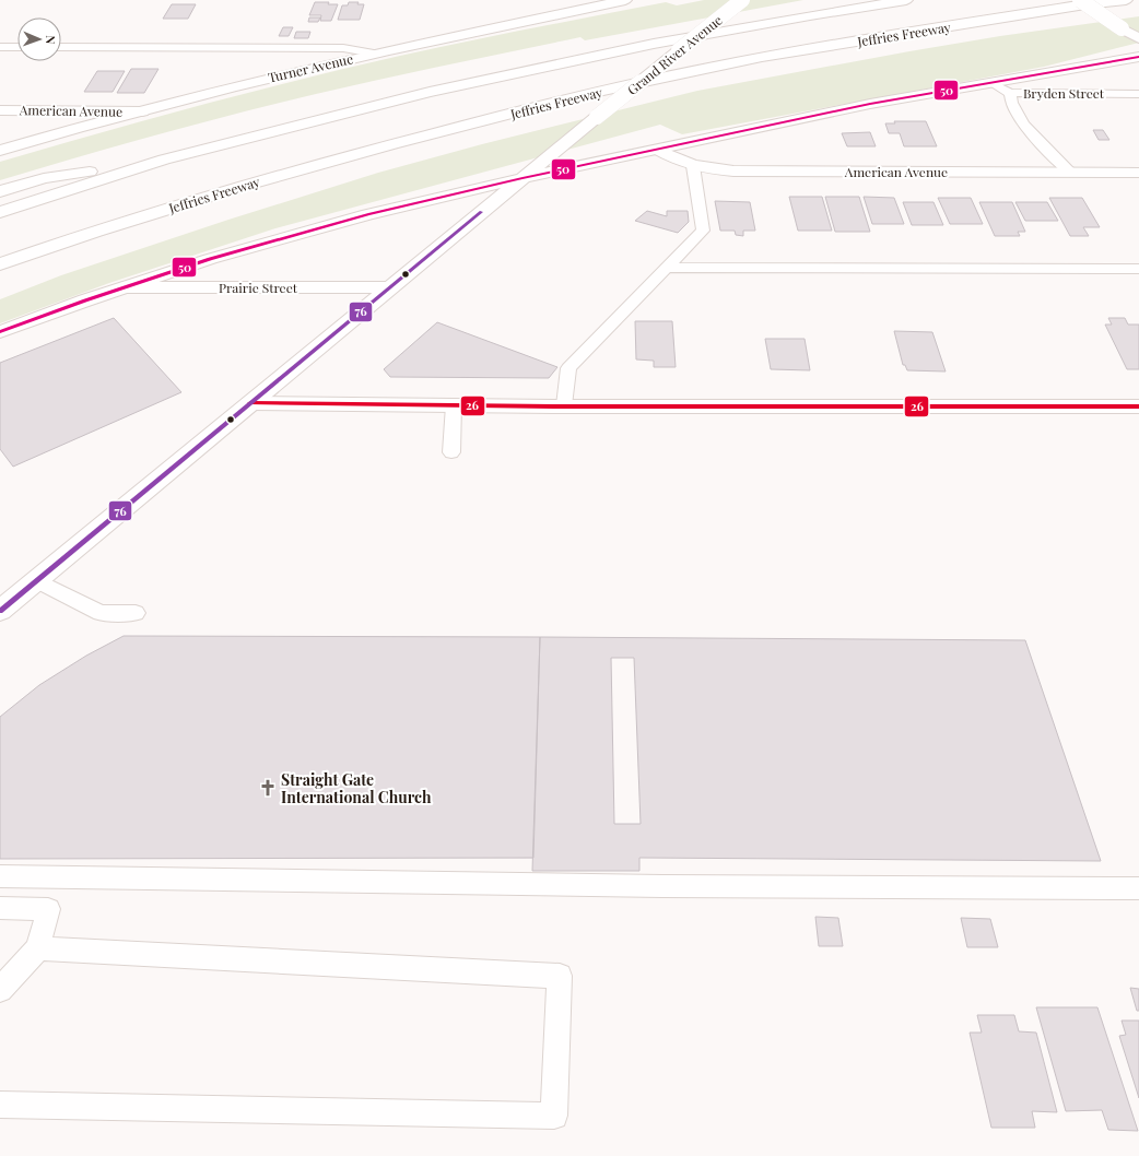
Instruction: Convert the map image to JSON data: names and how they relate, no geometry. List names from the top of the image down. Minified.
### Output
{"streets":{"main road":["Jeffries Freeway","Grand River Avenue","Turner Avenue","Bryden Street","American Avenue","Prairie Street"]},"crossings":[["Grand River Avenue","Bryden Street"],["Grand River Avenue","Prairie Street"],["Turner Avenue","American Avenue"],["Bryden Street","American Avenue"],["Bryden Street","Prairie Street"]],"places":{"church":["Straight Gate International Church"]},"lines":["transit line 50","transit line 76","transit line 26"],"north":"right"}
